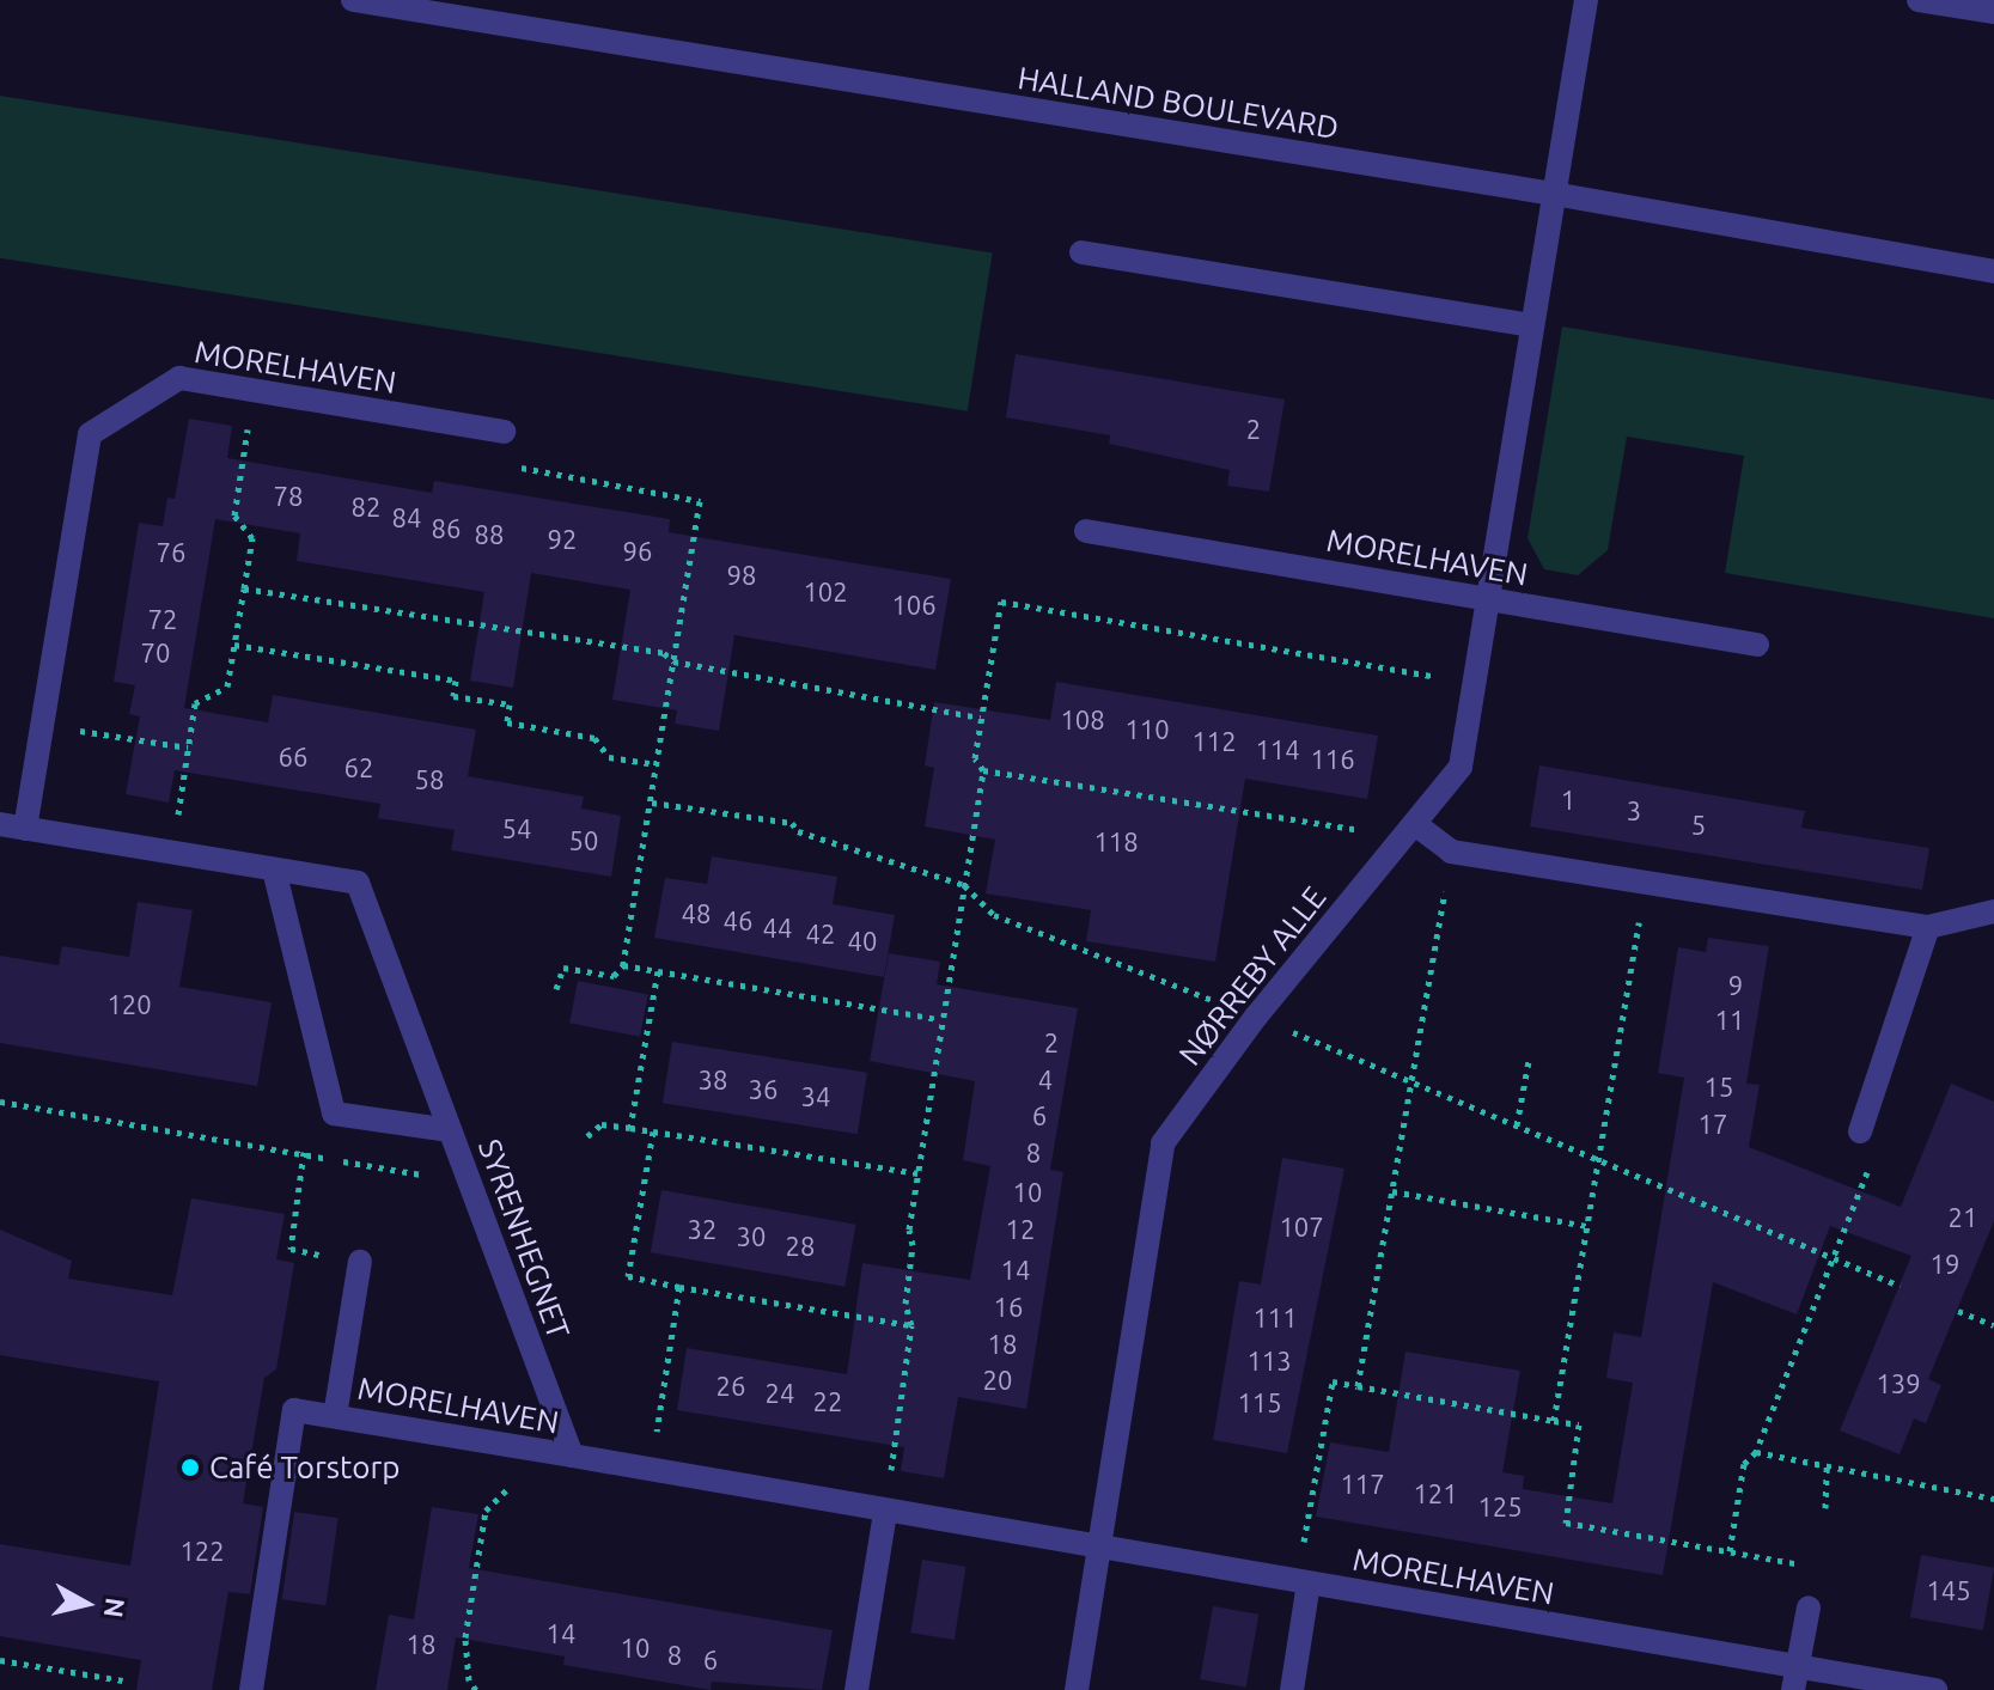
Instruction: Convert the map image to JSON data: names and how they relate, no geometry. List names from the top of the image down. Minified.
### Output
{"streets":{"street":["HALLAND BOULEVARD","MORELHAVEN","NØRREBY ALLE","SYRENHEGNET"]},"crossings":[["HALLAND BOULEVARD","NØRREBY ALLE"],["MORELHAVEN","NØRREBY ALLE"],["MORELHAVEN","SYRENHEGNET"]],"places":["Café Torstorp"],"house_numbers":["2","78","82","84","86","88","92","96","76","98","102","106","72","70","108","110","112","114","66","116","62","58","1","3","5","54","50","118","48","46","44","42","40","9","120","11","2","38","4","15","36","34","6","17","8","10","21","107","32","12","30","28","19","14","16","111","18","113","20","139","26","24","22","115","117","121","125","122","145","14","18","10","8","6"],"north":"right"}
